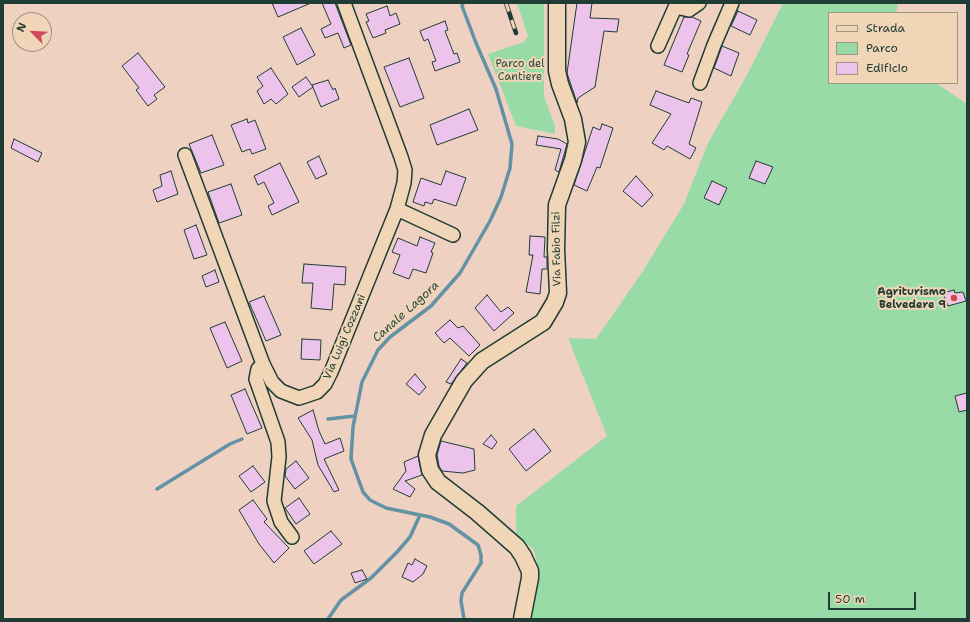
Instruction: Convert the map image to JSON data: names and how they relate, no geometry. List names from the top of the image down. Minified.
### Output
{"streets":{"street":["Via Fabio Filzi","Via Luigi Cozzani"]},"water":["Canale Lagora"],"parks":["Parco del Cantiere"],"places":["Agriturismo Belvedere 9"],"legend":["Strada","Parco","Edificio"],"scale_bar":"50 m","north":"top left"}
